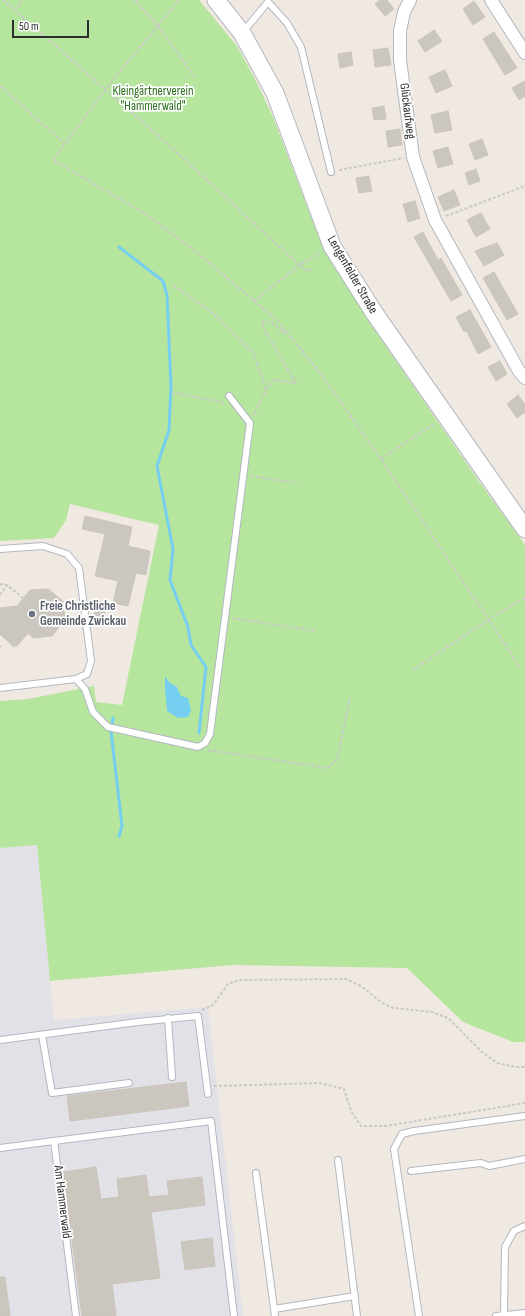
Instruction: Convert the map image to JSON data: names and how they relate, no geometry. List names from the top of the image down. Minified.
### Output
{"streets":{"main road":["Lengenfelder Straße"],"street":["Glückaufweg"],"lane":["Am Hammerwald"]},"parks":["Kleingärtnerverein \"Hammerwald\""],"places":["Freie Christliche Gemeinde Zwickau"],"scale_bar":"50 m"}
